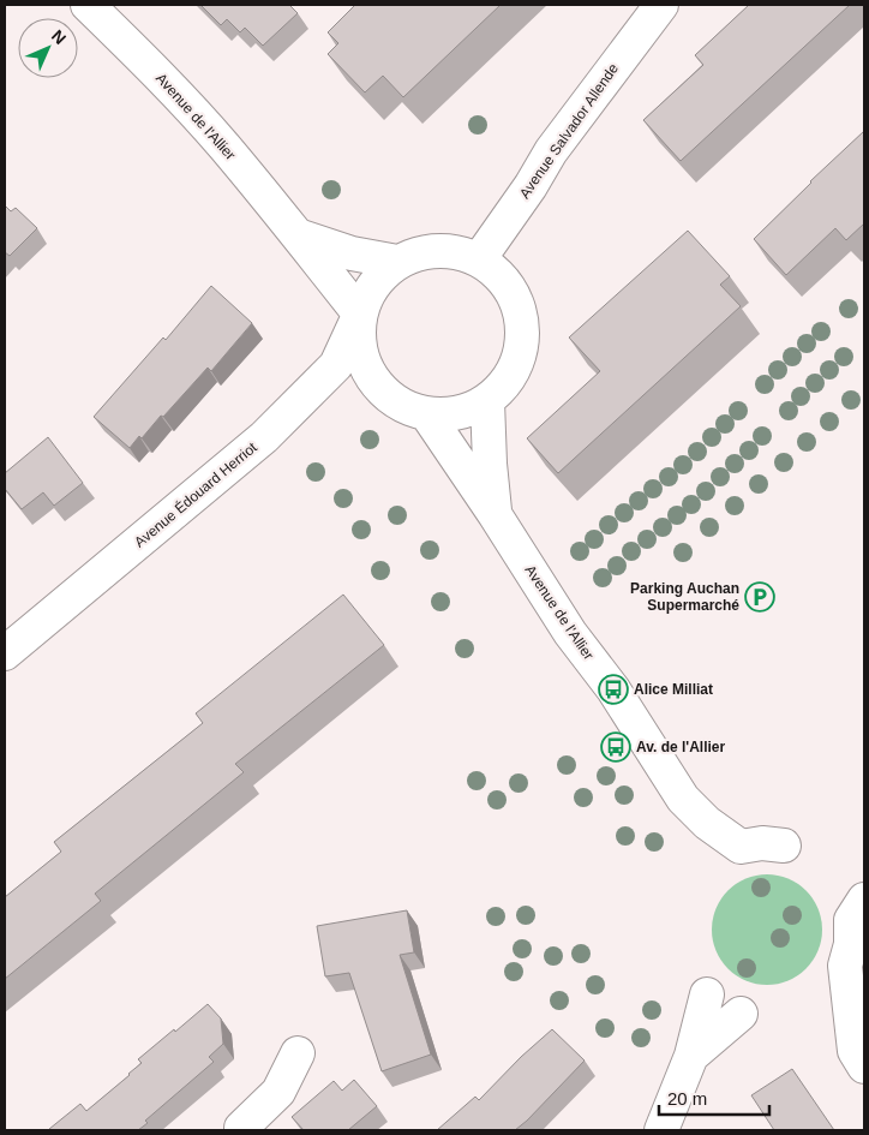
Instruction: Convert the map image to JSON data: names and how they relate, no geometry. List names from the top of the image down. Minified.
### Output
{"streets":{"street":["Avenue de l'Allier","Avenue Salvador Allende","Avenue Édouard Herriot"]},"crossings":[["Avenue de l'Allier","Avenue Salvador Allende"],["Avenue de l'Allier","Avenue Édouard Herriot"],["Avenue Salvador Allende","Avenue Édouard Herriot"]],"places":{"parking":["Parking Auchan Supermarché"],"bus stop":["Alice Milliat","Av. de l'Allier"]},"scale_bar":"20 m","north":"top right"}
